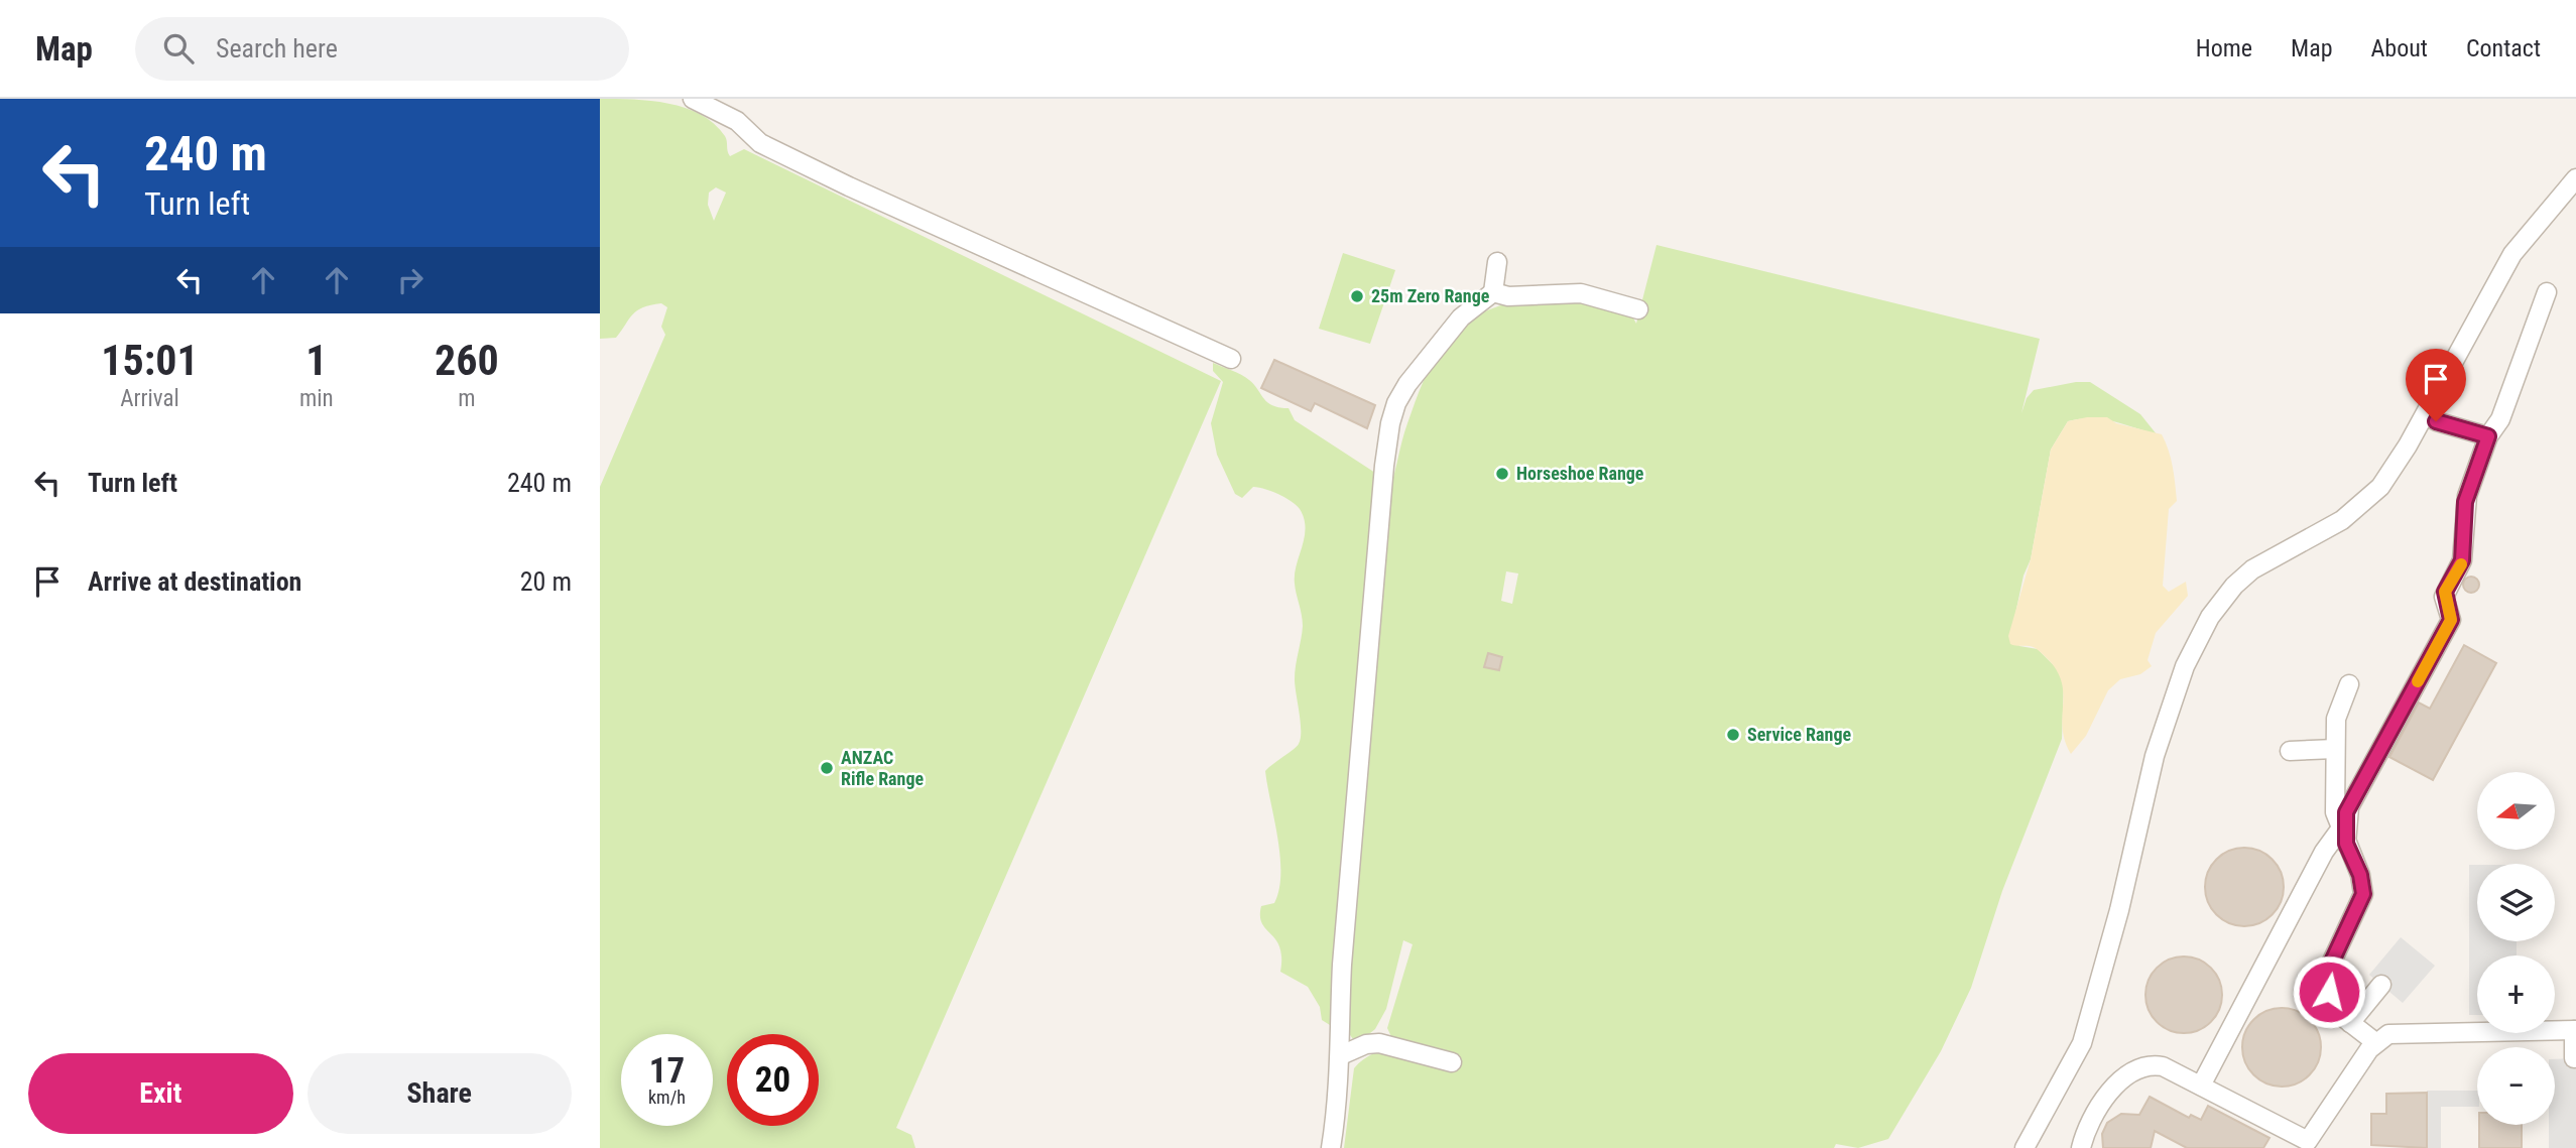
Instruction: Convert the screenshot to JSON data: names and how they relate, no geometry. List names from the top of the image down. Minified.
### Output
{"places":["25m Zero Range","Horseshoe Range","Service Range","ANZAC Rifle Range"],"north":"left","page":{"header":"Map","search":"Search here","nav":["Home","Map","About","Contact"],"turn":["240 m","Turn left"],"eta":["15:01","Arrival","1","min","260","m"],"list":[{"name":"Turn left","value":"240 m"},{"name":"Arrive at destination","value":"20 m"}],"map_buttons":["+","−"],"speed":"17 km/h","limit":"20","buttons":["Exit","Share"]}}
